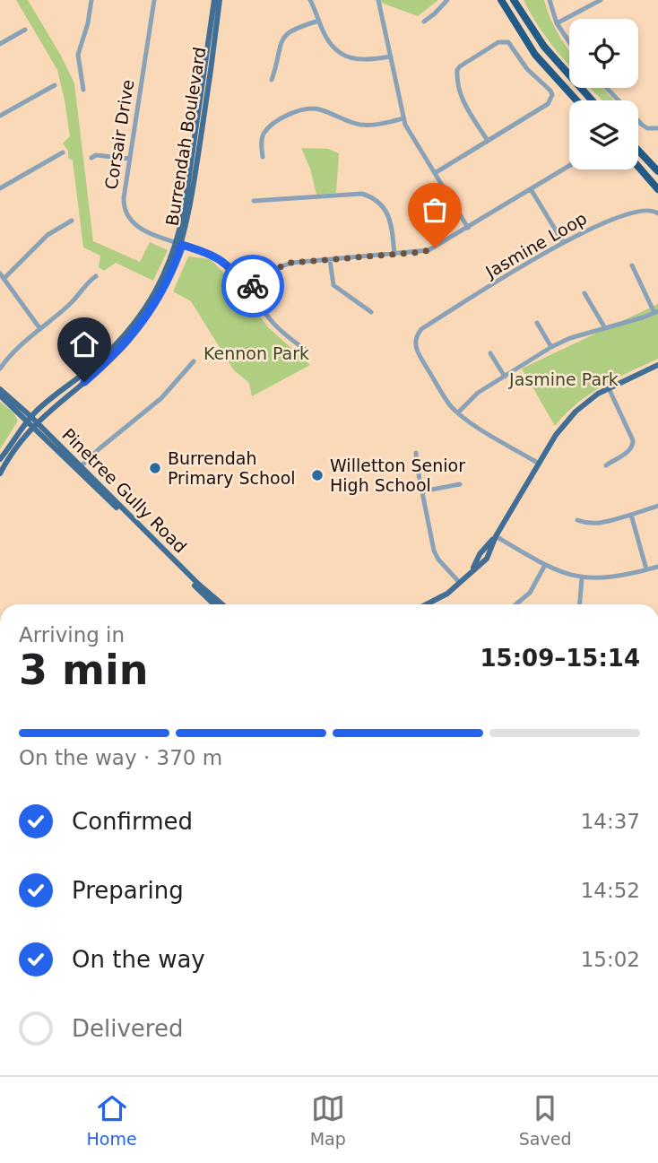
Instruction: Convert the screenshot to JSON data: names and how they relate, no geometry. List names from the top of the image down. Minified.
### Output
{"streets":{"main road":["Burrendah Boulevard","Pinetree Gully Road"],"street":["Corsair Drive","Jasmine Loop"]},"crossings":[["Corsair Drive","Burrendah Boulevard"],["Burrendah Boulevard","Pinetree Gully Road"]],"parks":["Kennon Park","Jasmine Park"],"places":["Burrendah Primary School","Willetton Senior High School"],"page":{"heading":["3 min","Arriving in","15:09–15:14"],"bar":"On the way · 370 m","list":[["Confirmed","14:37"],["Preparing","14:52"],["On the way","15:02"],"Delivered"],"tabs":["Home","Map","Saved"]}}
